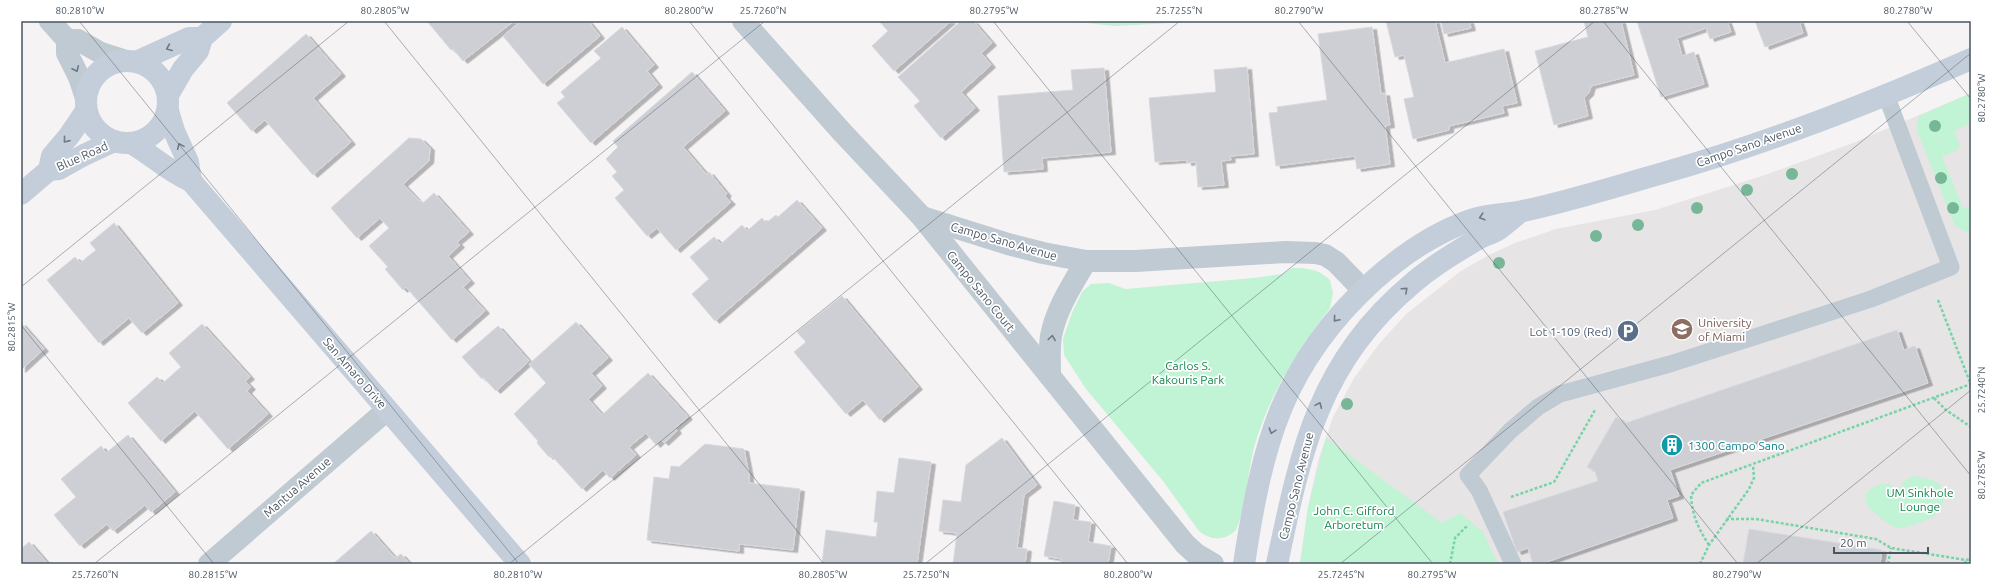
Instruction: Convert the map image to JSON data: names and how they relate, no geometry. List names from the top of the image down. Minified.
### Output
{"streets":{"street":["Campo Sano Avenue","Blue Road","Campo Sano Court","San Amaro Drive","Mantua Avenue"]},"crossings":[["Campo Sano Avenue","Campo Sano Court"],["Blue Road","San Amaro Drive"],["San Amaro Drive","Mantua Avenue"]],"parks":["Carlos S. Kakouris Park","UM Sinkhole Lounge","John C. Gifford Arboretum"],"places":{"school or university":["University of Miami"],"parking":["Lot 1-109 (Red)"],"building":["1300 Campo Sano"]},"scale_bar":"20 m","coordinates":["80.2810°W","80.2805°W","80.2800°W","25.7260°N","80.2795°W","25.7255°N","80.2790°W","80.2785°W","80.2780°W","80.2815°W","25.7240°N","25.7250°N","25.7245°N"]}
